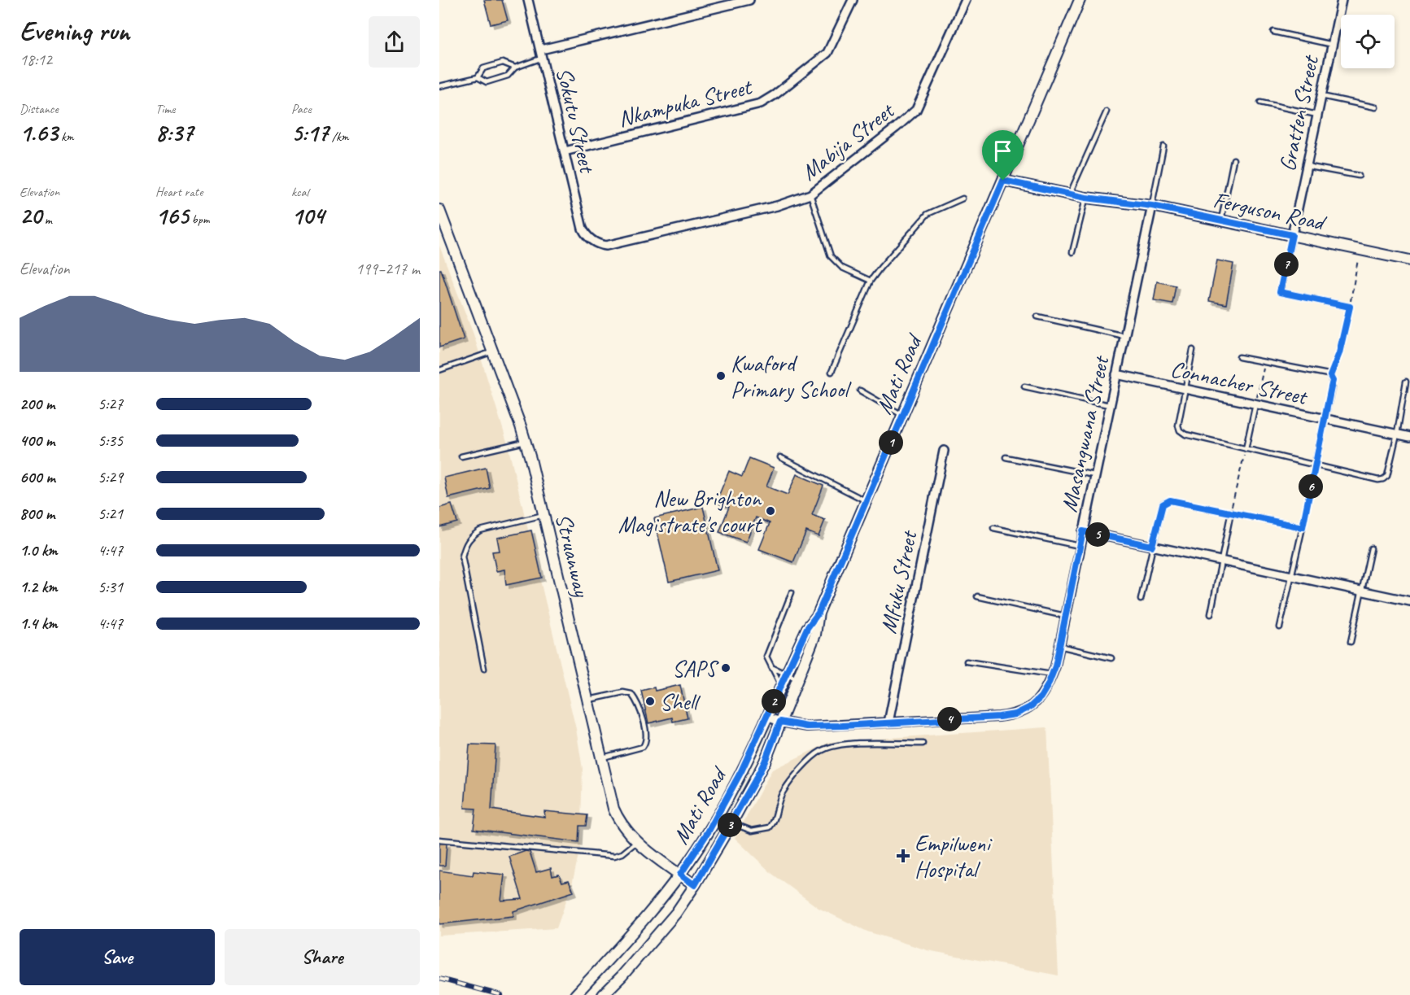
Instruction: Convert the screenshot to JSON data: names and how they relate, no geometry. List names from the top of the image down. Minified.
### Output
{"streets":{"street":["Nkampuka Street","Gratten Street","Sokutu Street","Mabija Street","Ferguson Road","Mati Road","Connacher Street","Masangwana Street","Struanway","Mfuku Street"]},"crossings":[["Nkampuka Street","Sokutu Street"],["Gratten Street","Ferguson Road"],["Sokutu Street","Mabija Street"],["Ferguson Road","Mati Road"],["Ferguson Road","Masangwana Street"],["Mati Road","Struanway"],["Connacher Street","Masangwana Street"],["Masangwana Street","Mfuku Street"]],"places":{"other":["Kwaford Primary School","New Brighton Magistrate's court","SAPS","Shell"],"health":["Empilweni Hospital"]},"page":{"heading":["Evening run","18:12"],"stats":[["Distance","1.63 km"],["Time","8:37"],["Pace","5:17 /km"],["Elevation","20 m"],["Heart rate","165 bpm"],["kcal","104"]],"chart":["Elevation","199–217 m"],"pins":["7","1","6","5","2","4","3"],"list":[{"name":"200 m","note":"5:27"},{"name":"400 m","note":"5:35"},{"name":"600 m","note":"5:29"},{"name":"800 m","note":"5:21"},{"name":"1.0 km","note":"4:47"},{"name":"1.2 km","note":"5:31"},{"name":"1.4 km","note":"4:47"}],"buttons":["Save","Share"]}}
